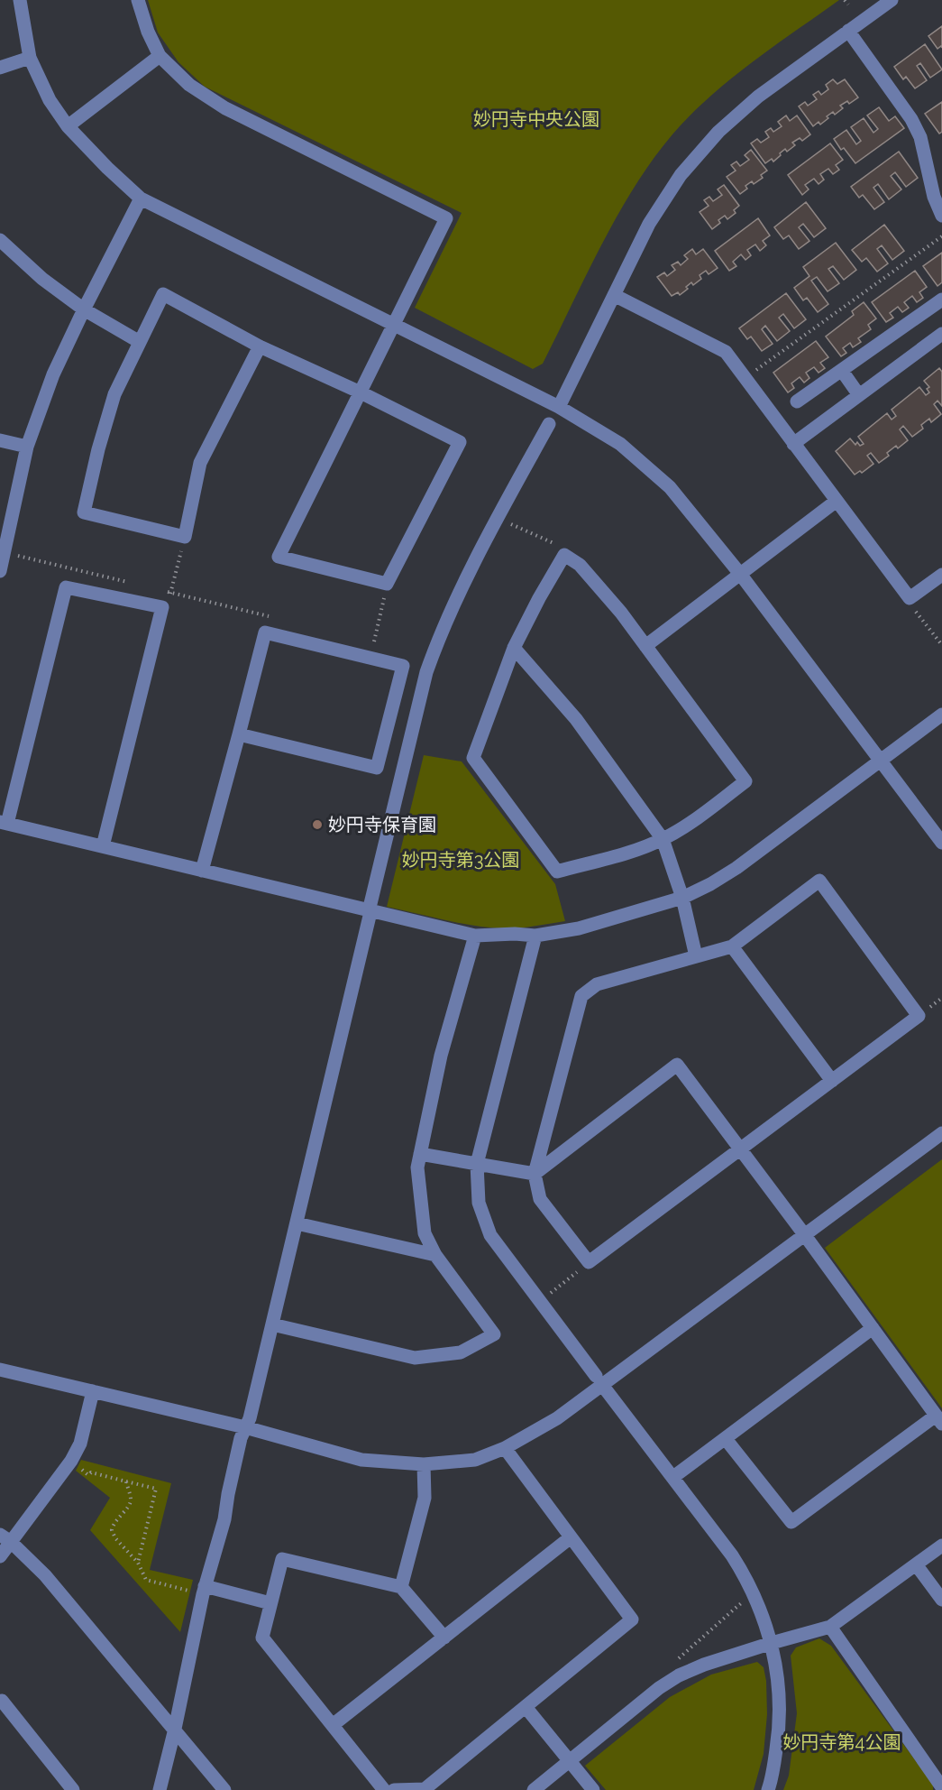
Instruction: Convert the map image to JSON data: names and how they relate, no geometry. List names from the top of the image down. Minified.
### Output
{"parks":["妙円寺中央公園","妙円寺第3公園","妙円寺第4公園"],"places":["妙円寺保育園"]}
